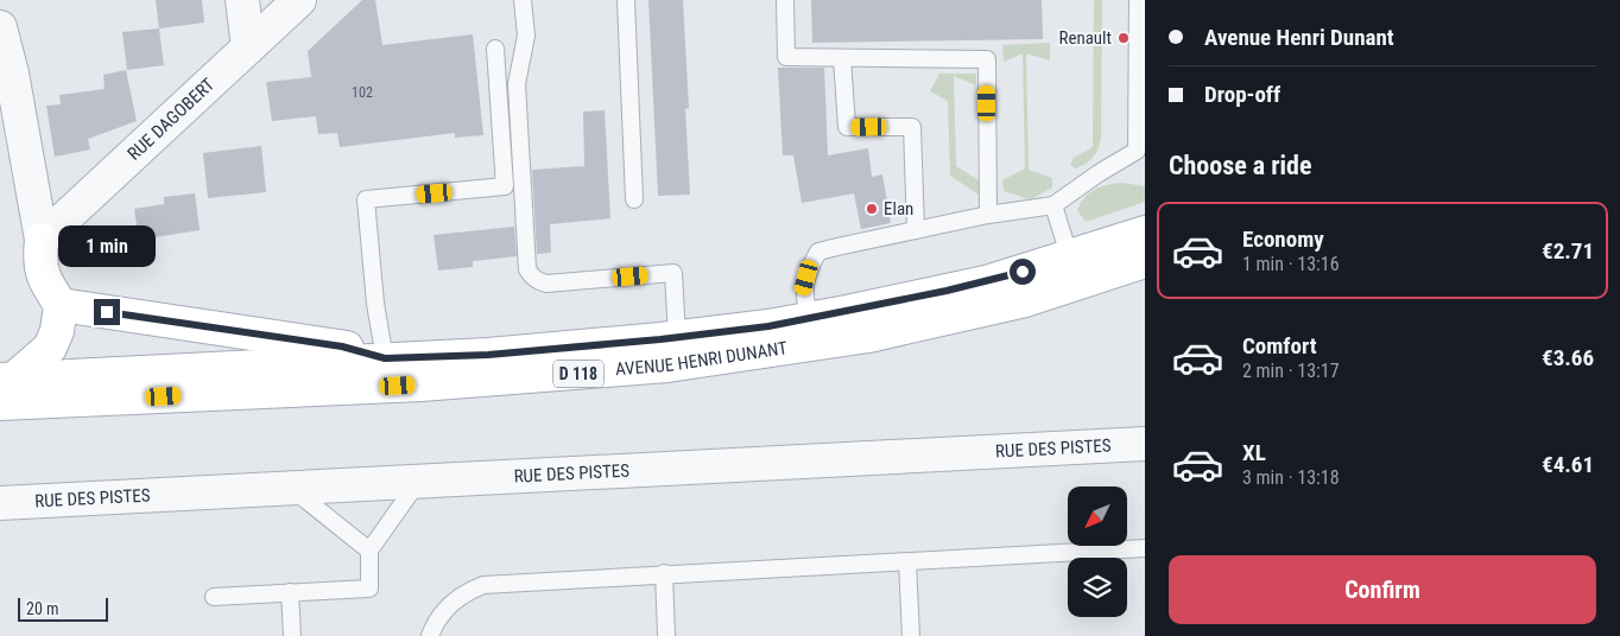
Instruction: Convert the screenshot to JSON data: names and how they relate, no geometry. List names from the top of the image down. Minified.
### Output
{"streets":{"main road":["AVENUE HENRI DUNANT","D 118"],"street":["RUE DAGOBERT","RUE DES PISTES"]},"places":["Renault","Elan"],"house_numbers":["102"],"scale_bar":"20 m","north":"bottom left","page":{"banner":["Avenue Henri Dunant","Drop-off"],"heading":"Choose a ride","list":[{"name":"Economy","note":"1 min · 13:16","value":"€2.71"},{"name":"Comfort","note":"2 min · 13:17","value":"€3.66"},{"name":"XL","note":"3 min · 13:18","value":"€4.61"}],"bubble":"1 min","buttons":"Confirm","scale":"20 m"}}
